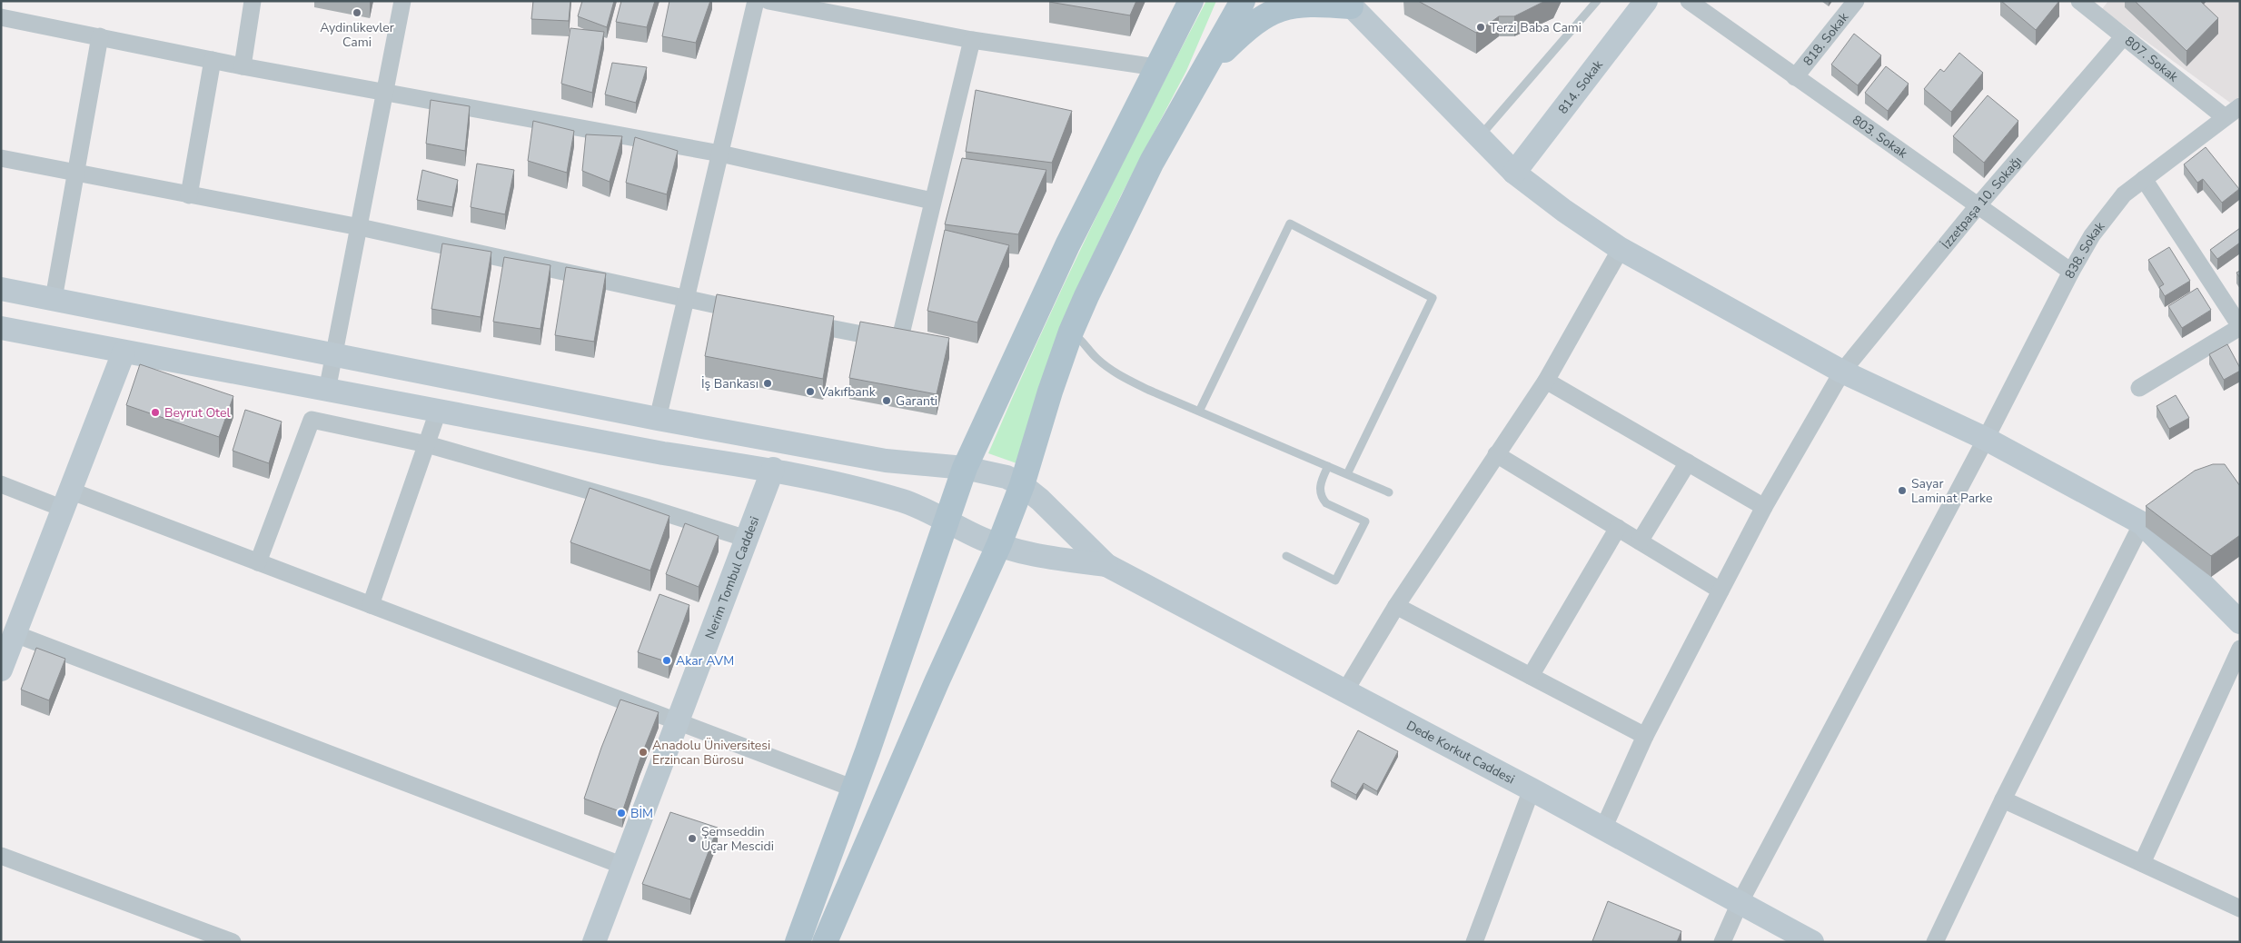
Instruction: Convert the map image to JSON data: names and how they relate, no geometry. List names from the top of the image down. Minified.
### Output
{"streets":{"main road":["814. Sokak","Nerim Tombul Caddesi","Dede Korkut Caddesi"],"street":["818. Sokak","807. Sokak","803. Sokak","İzzetpaşa 10. Sokağı","838. Sokak"]},"crossings":[["818. Sokak","803. Sokak"],["807. Sokak","İzzetpaşa 10. Sokağı"],["807. Sokak","838. Sokak"],["803. Sokak","İzzetpaşa 10. Sokağı"],["803. Sokak","838. Sokak"],["İzzetpaşa 10. Sokağı","Dede Korkut Caddesi"],["838. Sokak","Dede Korkut Caddesi"],["Nerim Tombul Caddesi","Dede Korkut Caddesi"]],"places":["Aydinlikevler Cami","Terzi Baba Cami","İş Bankası","Vakıfbank","Garanti","Beyrut Otel","Sayar Laminat Parke","Akar AVM","Anadolu Üniversitesi Erzincan Bürosu","BİM","Şemseddin Uçar Mescidi"]}
